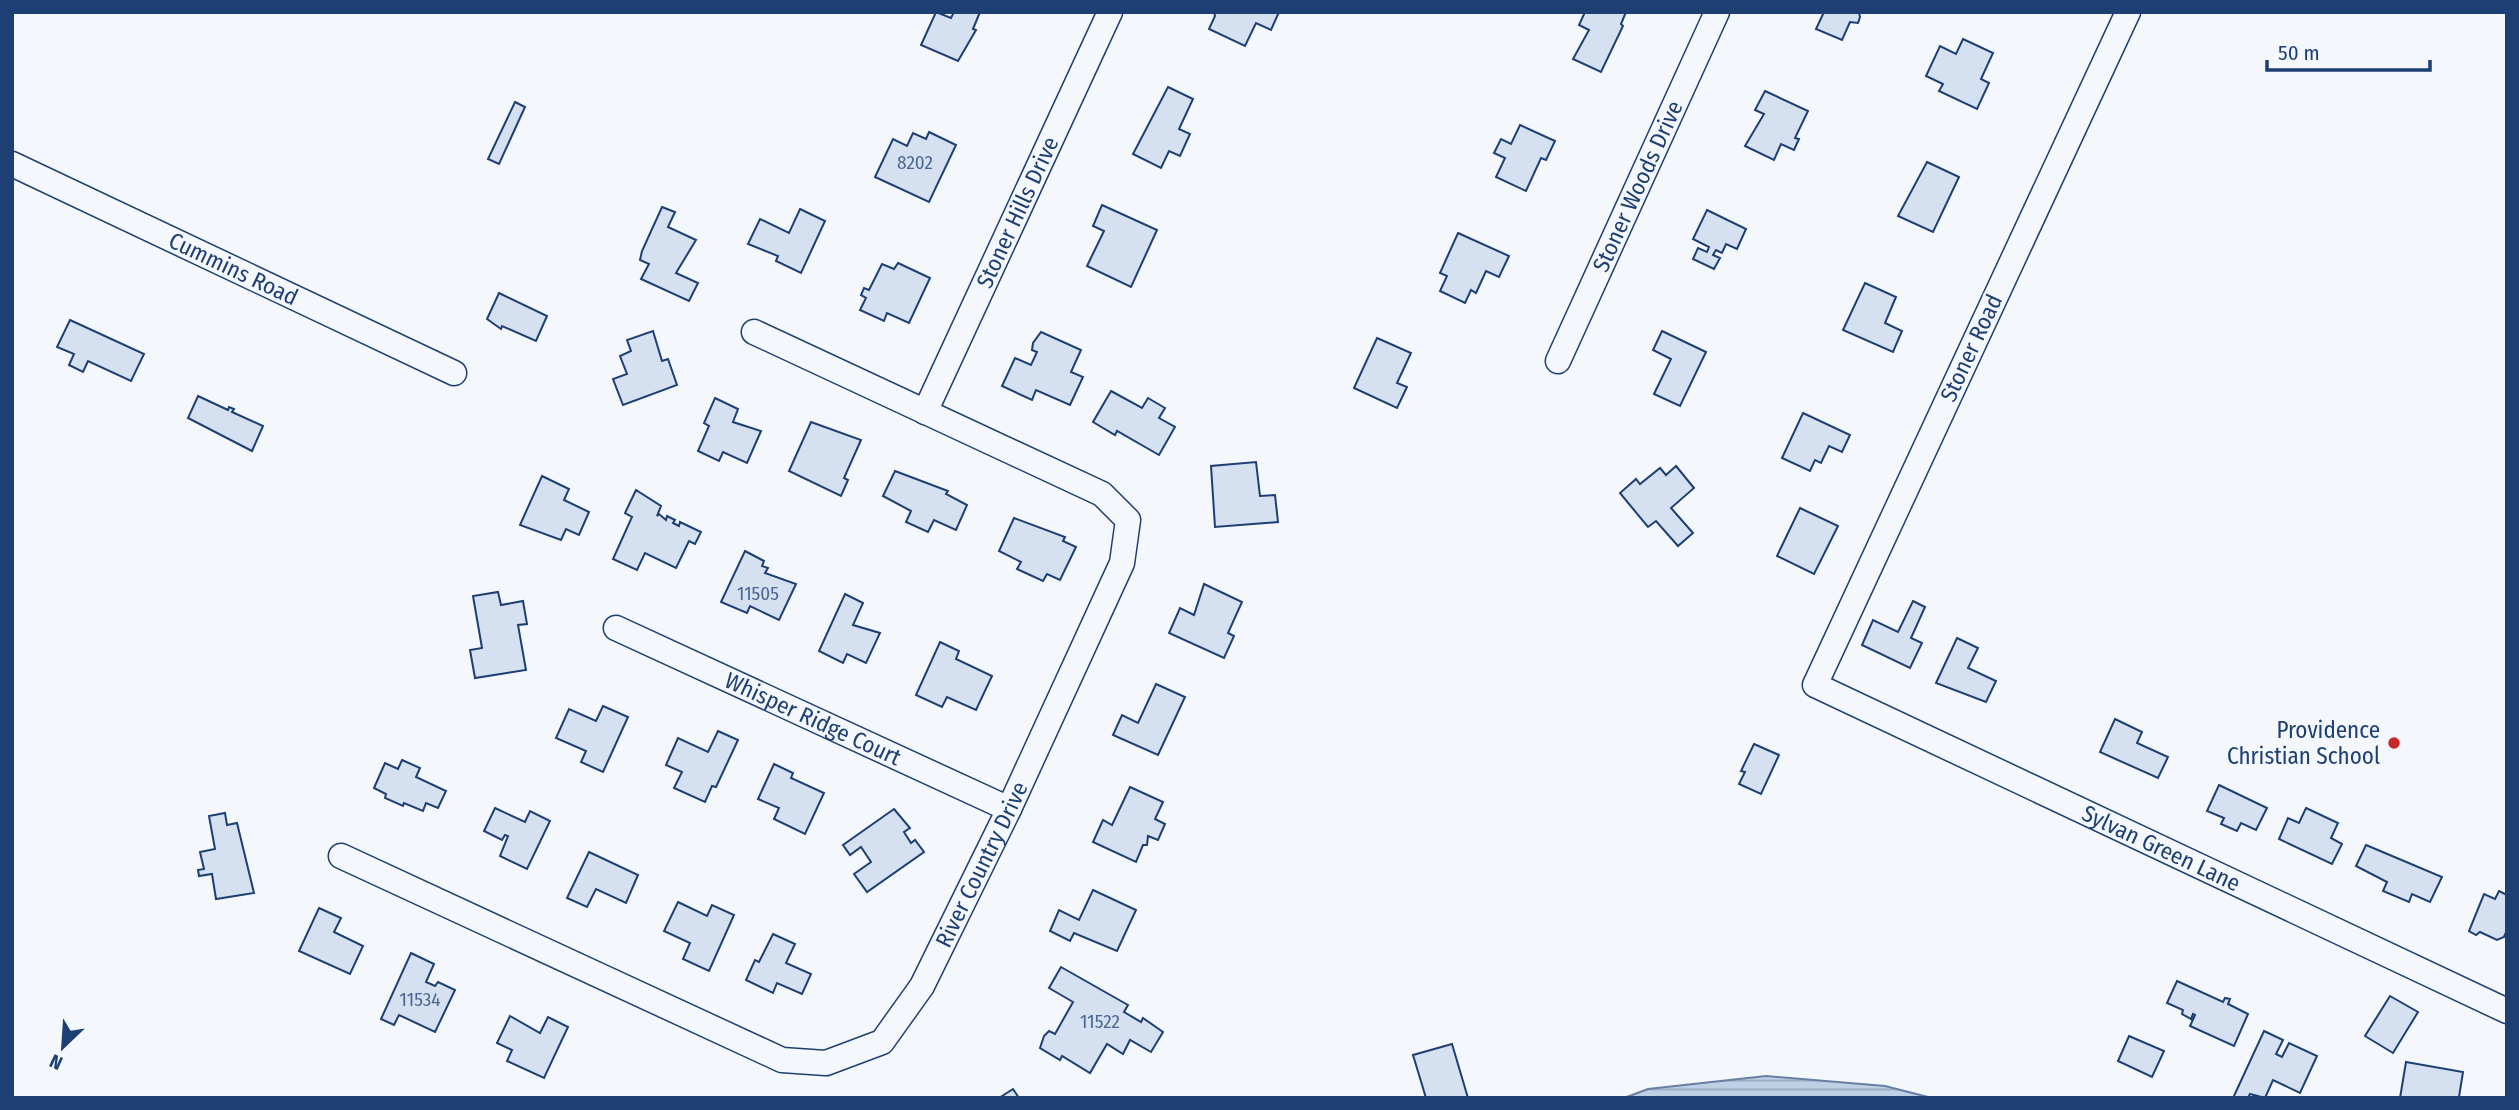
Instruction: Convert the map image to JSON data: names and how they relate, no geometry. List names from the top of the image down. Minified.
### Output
{"streets":{"street":["Stoner Woods Drive","Stoner Hills Drive","Cummins Road","Stoner Road","Whisper Ridge Court","Sylvan Green Lane","River Country Drive"]},"crossings":[["Stoner Hills Drive","River Country Drive"],["Stoner Road","Sylvan Green Lane"],["Whisper Ridge Court","River Country Drive"]],"places":["Providence Christian School"],"house_numbers":["8202","11505","11534","11522"],"scale_bar":"50 m","north":"bottom left"}
